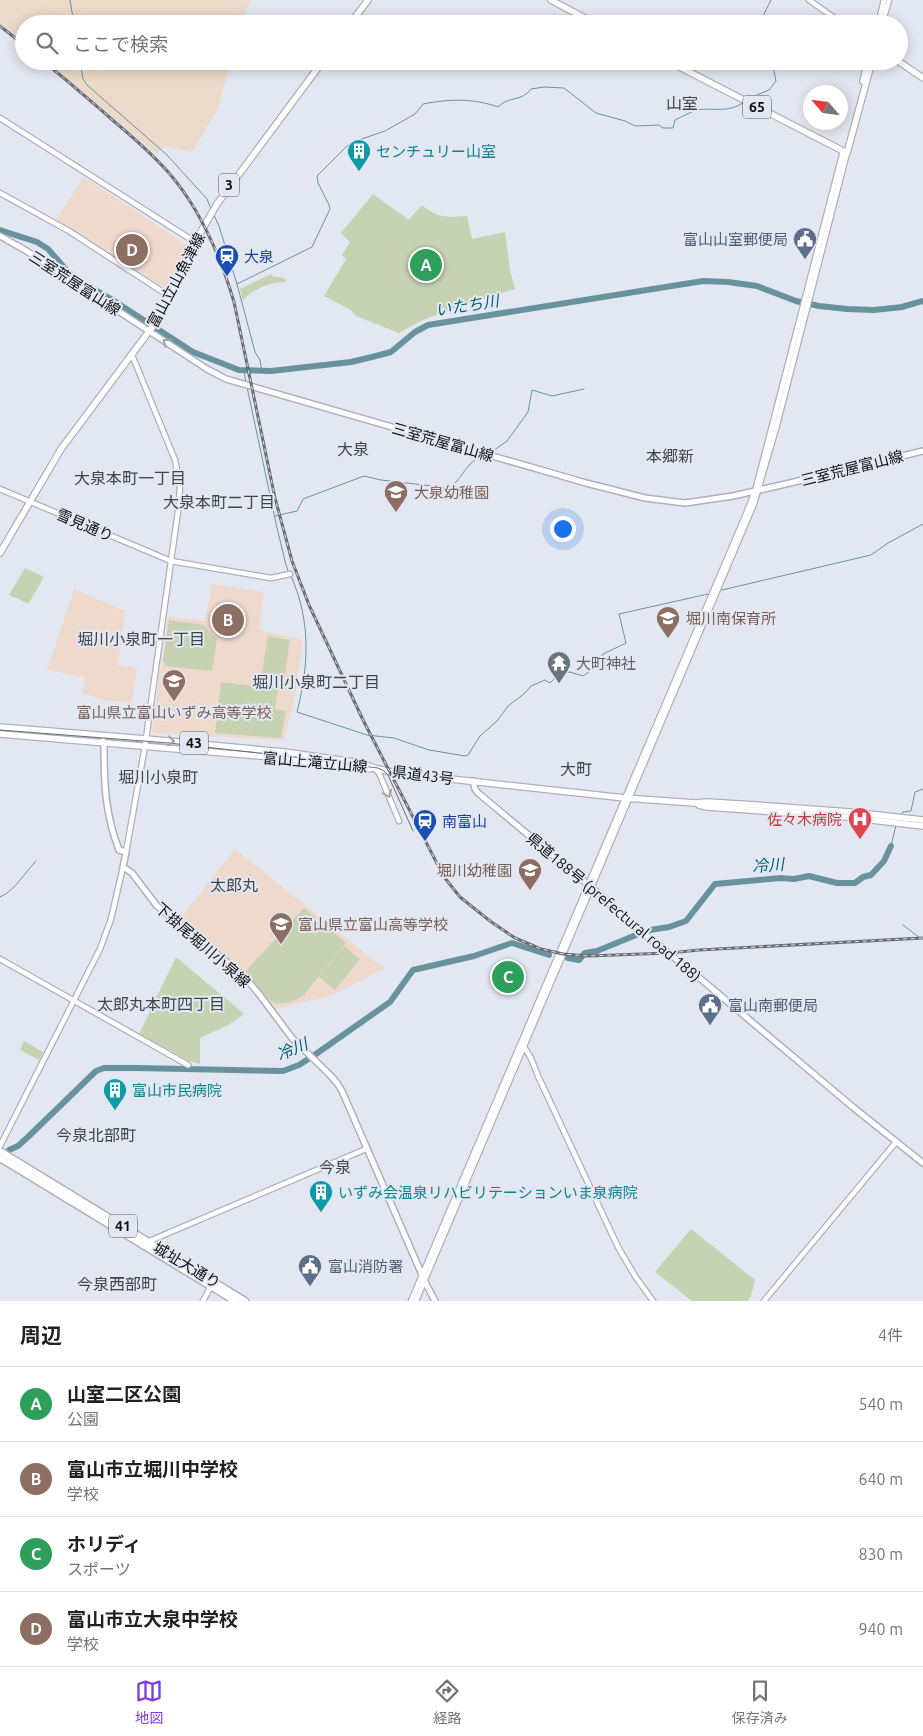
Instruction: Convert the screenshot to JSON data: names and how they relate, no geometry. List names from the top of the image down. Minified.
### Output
{"streets":{"highway":["41","城址大通り"],"main road":["65","3","富山立山魚津線","三室荒屋富山線","43","富山上滝立山線","県道43号","県道188号 (prefectural road 188)","下掛尾堀川小泉線"],"street":["雪見通り"]},"crossings":[["富山立山魚津線","三室荒屋富山線"],["富山立山魚津線","雪見通り"],["43","県道43号"],["43","県道188号 (prefectural road 188)"],["富山上滝立山線","県道43号"],["県道43号","県道188号 (prefectural road 188)"]],"one_way":["三室荒屋富山線"],"districts":["山室","大泉","本郷新","大泉本町一丁目","大泉本町二丁目","堀川小泉町一丁目","堀川小泉町二丁目","大町","堀川小泉町","太郎丸","太郎丸本町四丁目","今泉北部町","今泉","今泉西部町"],"water":["いたち川","冷川"],"places":{"building":["センチュリー山室","富山市民病院","いずみ会温泉リハビリテーションいま泉病院"],"public building":["富山山室郵便局","富山南郵便局","富山消防署"],"station":["大泉","南富山"],"school or university":["大泉幼稚園","堀川南保育所","富山県立富山いずみ高等学校","堀川幼稚園","富山県立富山高等学校"],"temple":["大町神社"],"hospital":["佐々木病院"]},"north":"top left","page":{"search":"ここで検索","pins":["D","A","B","C"],"heading":["周辺","4件"],"list":[{"mark":"A","name":"山室二区公園","note":"公園","value":"540 m"},{"mark":"B","name":"富山市立堀川中学校","note":"学校","value":"640 m"},{"mark":"C","name":"ホリディ","note":"スポーツ","value":"830 m"},{"mark":"D","name":"富山市立大泉中学校","note":"学校","value":"940 m"}],"nav":["地図","経路","保存済み"]}}
